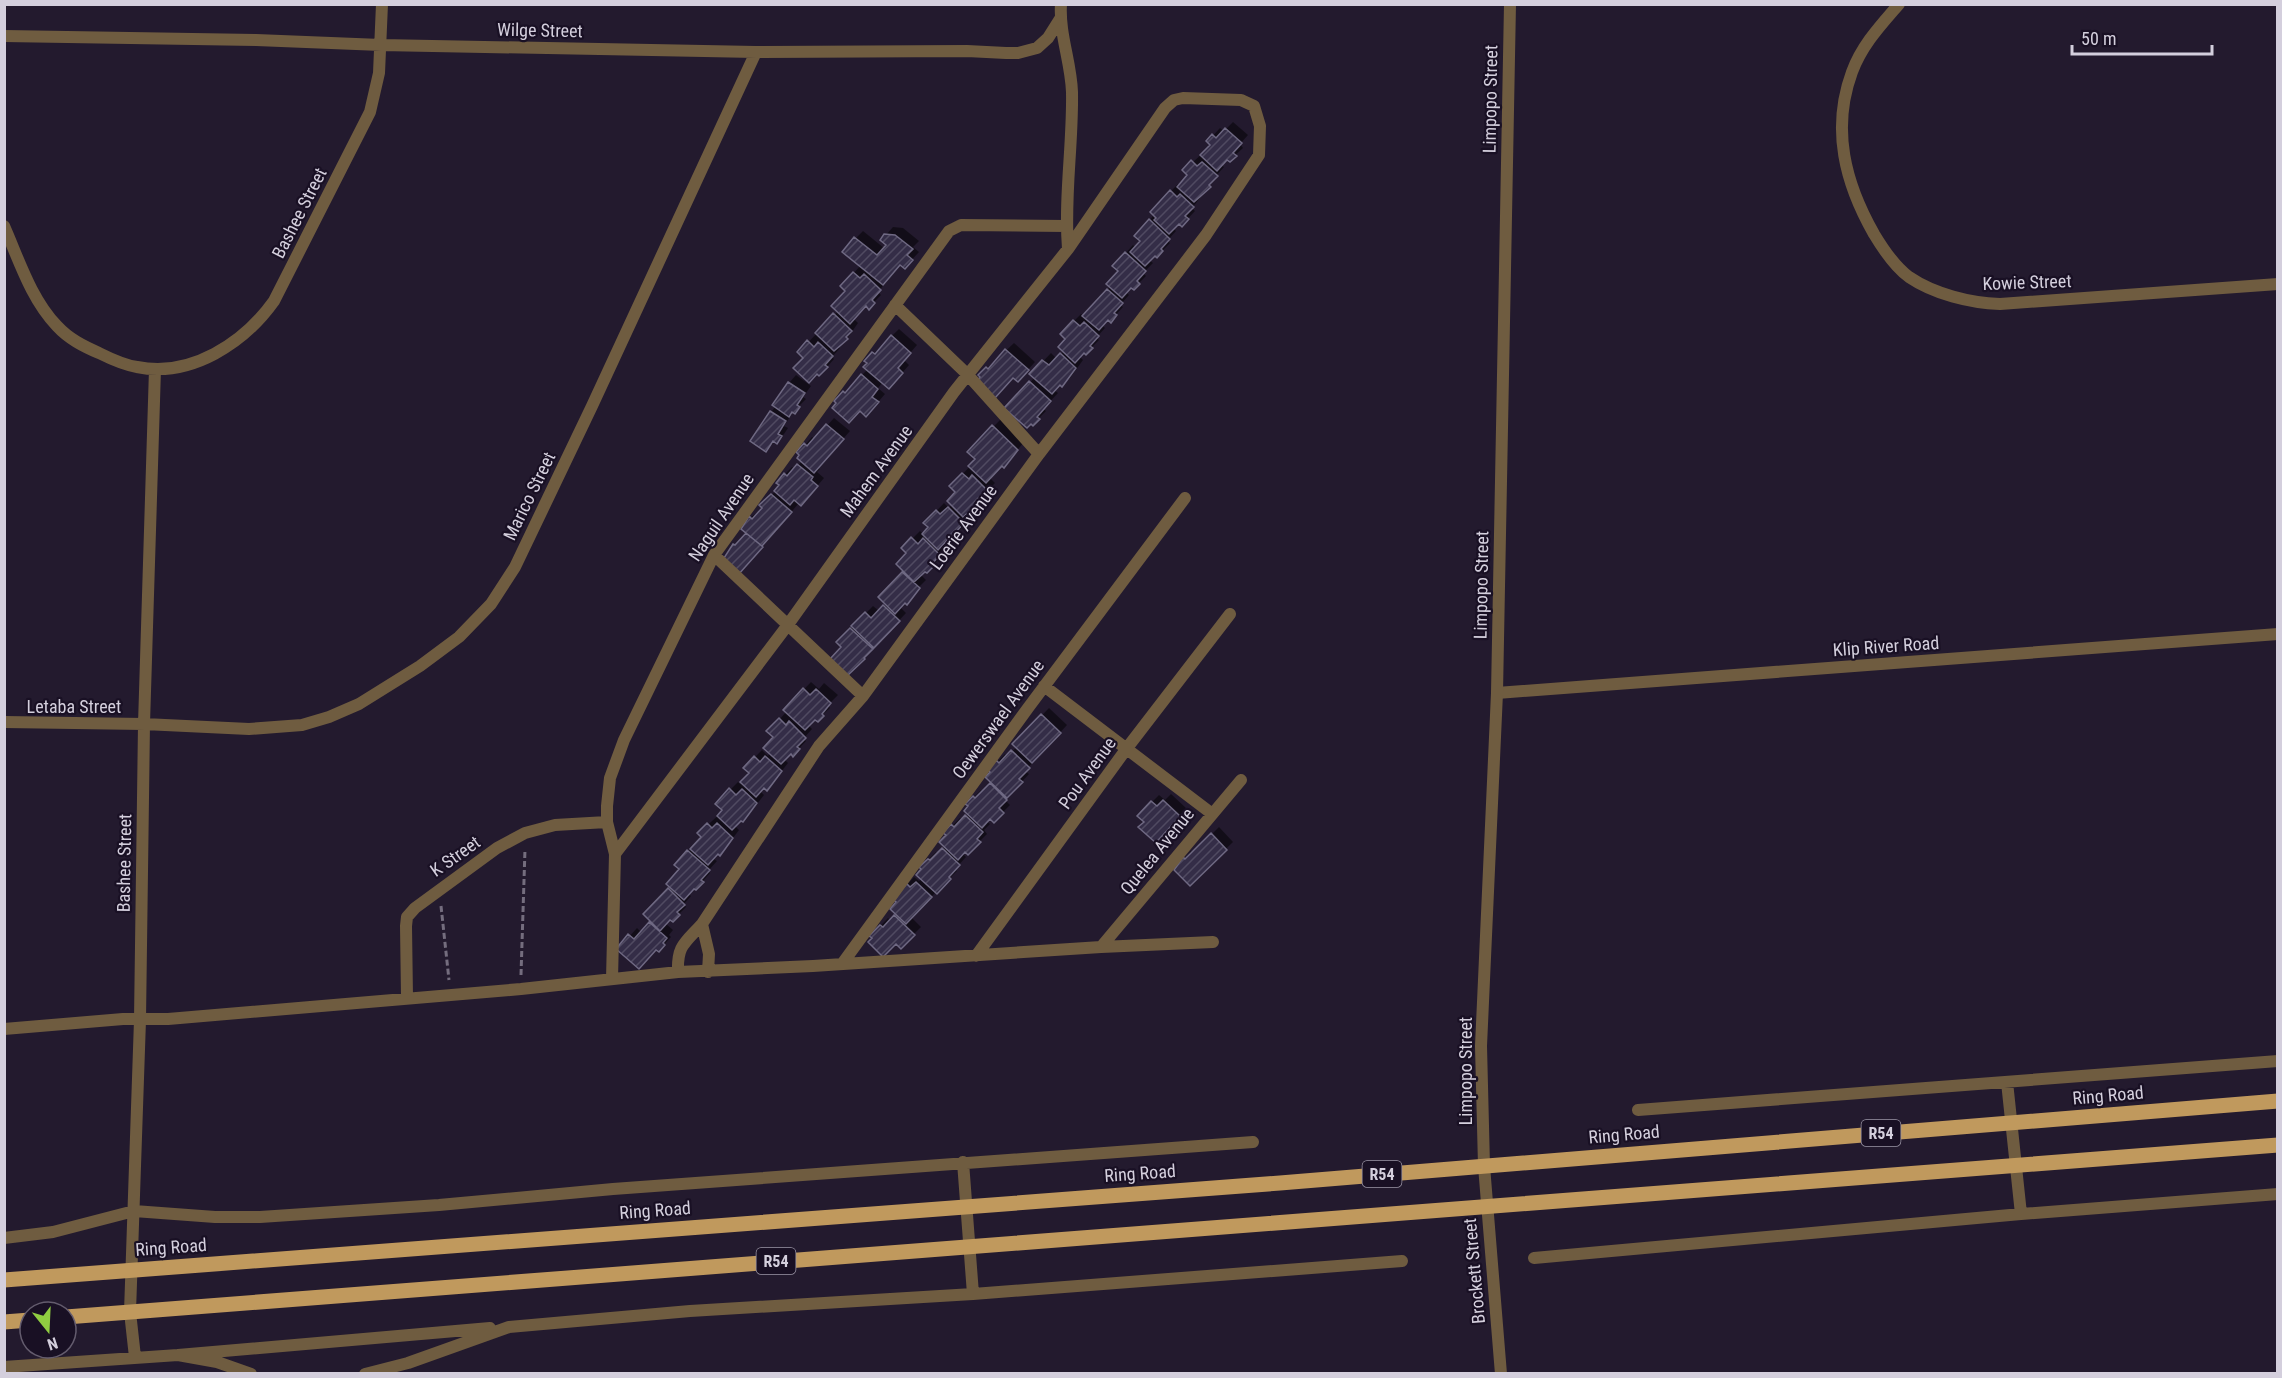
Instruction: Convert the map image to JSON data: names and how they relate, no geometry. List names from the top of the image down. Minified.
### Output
{"streets":{"main road":["Ring Road","R54"],"street":["Wilge Street","Limpopo Street","Bashee Street","Kowie Street","Mahem Avenue","Marico Street","Naguil Avenue","Loerie Avenue","Klip River Road","Letaba Street","Oewerswael Avenue","Pou Avenue","Quelea Avenue","K Street","Brockett Street"]},"crossings":[["Wilge Street","Bashee Street"],["Wilge Street","Marico Street"],["Limpopo Street","Klip River Road"],["Limpopo Street","Ring Road"],["Limpopo Street","Brockett Street"],["Bashee Street","Marico Street"],["Bashee Street","Letaba Street"],["Bashee Street","Ring Road"],["Bashee Street","R54"],["Mahem Avenue","Naguil Avenue"],["Mahem Avenue","Loerie Avenue"],["Marico Street","Letaba Street"],["Naguil Avenue","K Street"],["Ring Road","Brockett Street"],["R54","Brockett Street"]],"scale_bar":"50 m","north":"bottom"}
